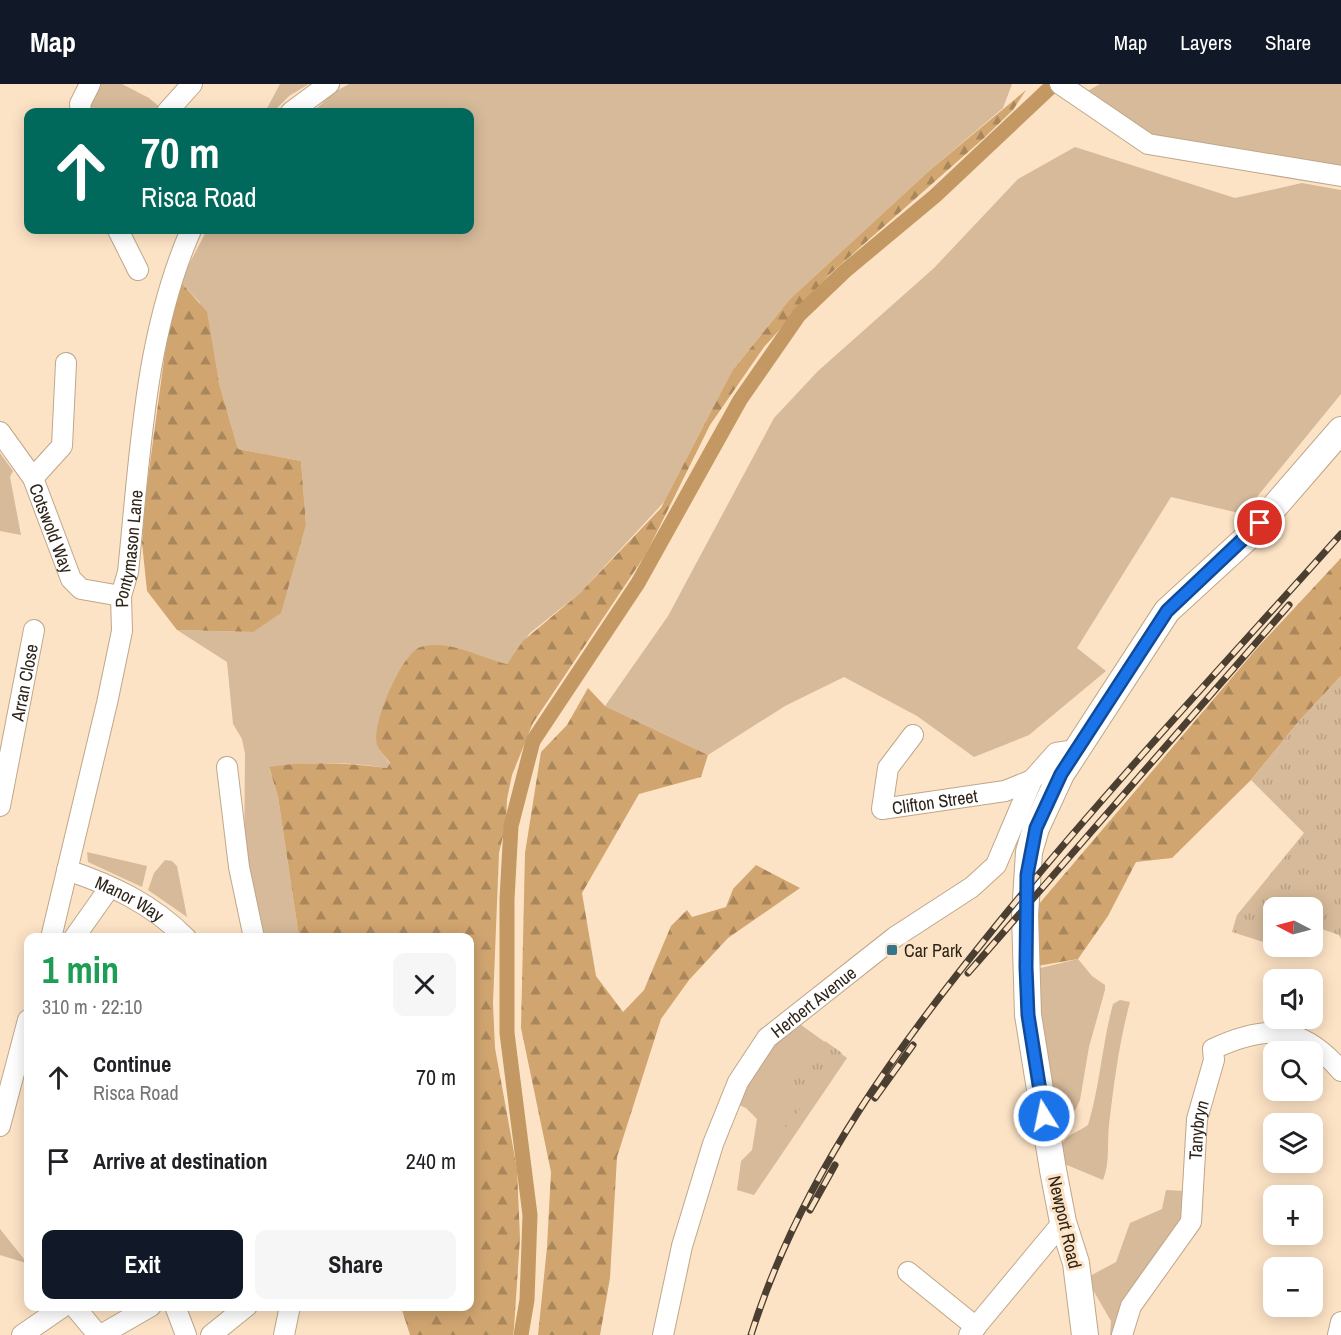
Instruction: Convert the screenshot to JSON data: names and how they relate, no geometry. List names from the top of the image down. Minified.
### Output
{"streets":{"main road":["Newport Road"],"street":["Cotswold Way","Pontymason Lane","Arran Close","Clifton Street","Manor Way","Herbert Avenue","Tanybryn"]},"crossings":[["Cotswold Way","Pontymason Lane"],["Pontymason Lane","Manor Way"],["Clifton Street","Herbert Avenue"],["Herbert Avenue","Newport Road"]],"places":{"transit":["Car Park"]},"north":"left","page":{"header":"Map","nav":["Map","Layers","Share"],"turn":["70 m","Risca Road"],"map_buttons":["+","−"],"heading":["1 min","310 m · 22:10"],"list":[{"name":"Continue","note":"Risca Road","value":"70 m"},{"name":"Arrive at destination","value":"240 m"}],"buttons":["Exit","Share"]}}
